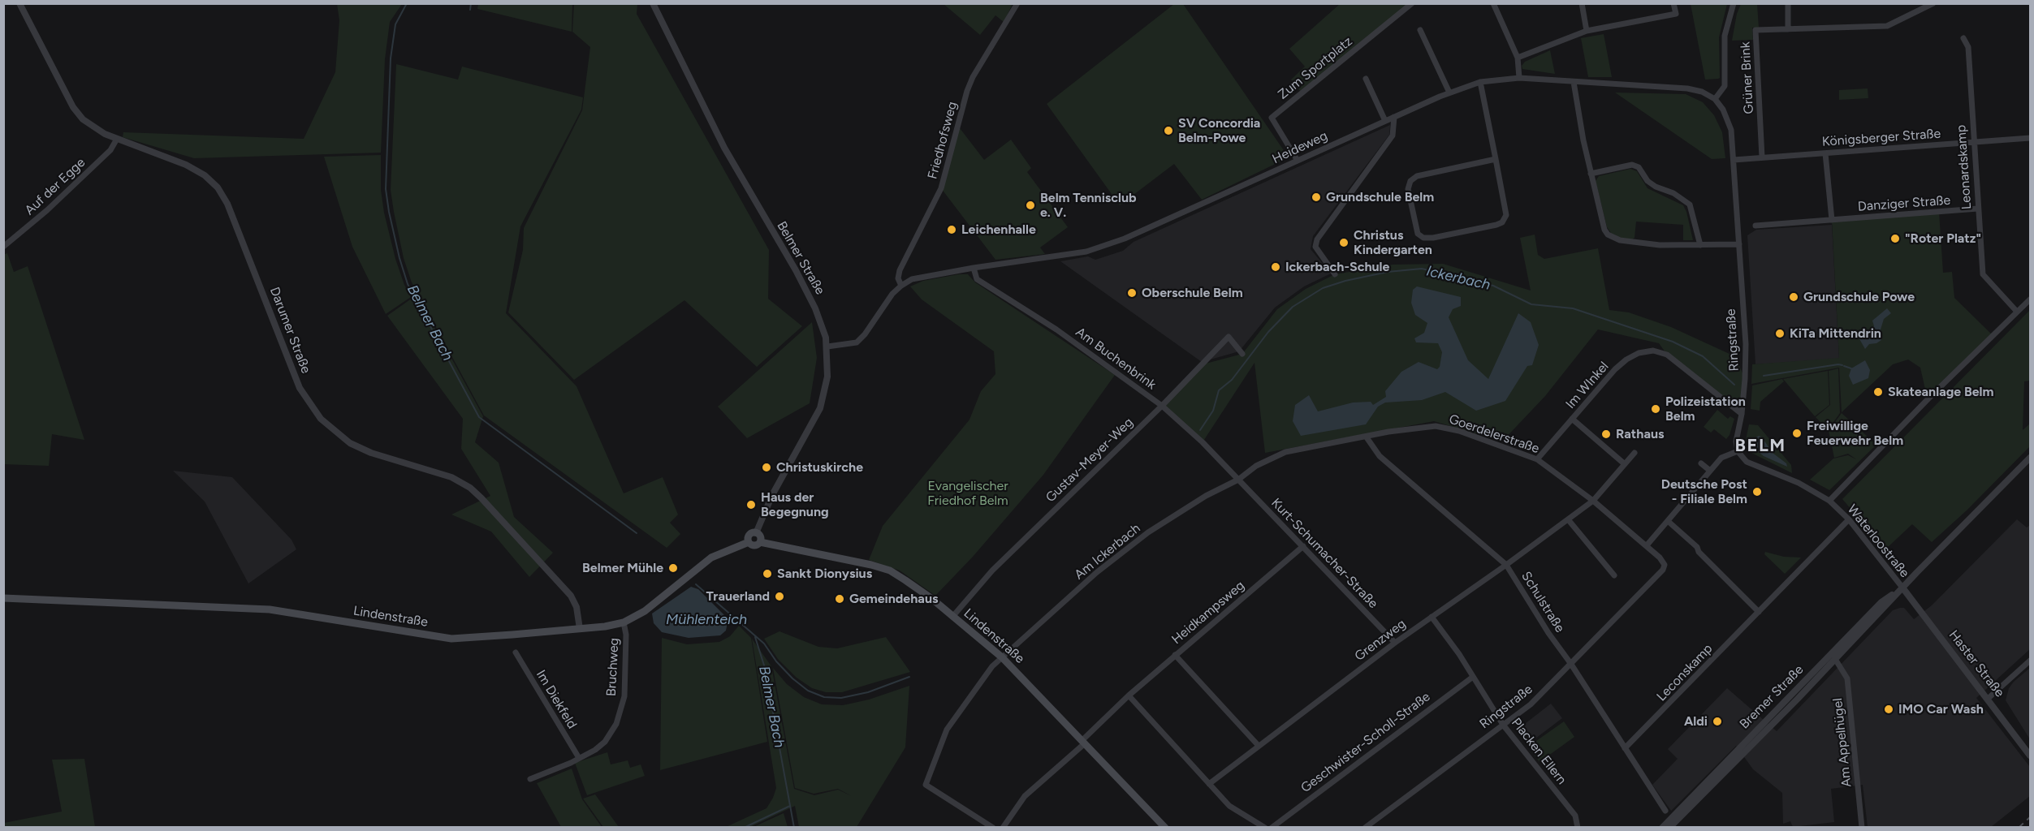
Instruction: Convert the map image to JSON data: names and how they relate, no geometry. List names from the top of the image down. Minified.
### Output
{"streets":{"main road":["Lindenstraße"],"street":["Zum Sportplatz","Grüner Brink","Königsberger Straße","Friedhofsweg","Heideweg","Leonardskamp","Auf der Egge","Danziger Straße","Belmer Straße","Darumer Straße","Ringstraße","Am Buchenbrink","Im WInkel","Goerdelerstraße","Gustav-Meyer-Weg","Waterloostraße","Am Ickerbach","Kurt-Schumacher-Straße","Schulstraße","Heidkampsweg","Grenzweg","Haster Straße","Bruchweg","Leconskamp","Bremer Straße","Im Diekfeld","Geschwister-Scholl-Straße","Am Appelhügel","Placken Ellern"]},"crossings":[["Zum Sportplatz","Heideweg"],["Grüner Brink","Königsberger Straße"],["Königsberger Straße","Leonardskamp"],["Königsberger Straße","Ringstraße"],["Friedhofsweg","Heideweg"],["Heideweg","Belmer Straße"],["Heideweg","Ringstraße"],["Heideweg","Am Buchenbrink"],["Leonardskamp","Danziger Straße"],["Auf der Egge","Darumer Straße"],["Belmer Straße","Lindenstraße"],["Darumer Straße","Lindenstraße"],["Ringstraße","Im WInkel"],["Ringstraße","Goerdelerstraße"],["Ringstraße","Waterloostraße"],["Ringstraße","Schulstraße"],["Ringstraße","Placken Ellern"],["Am Buchenbrink","Goerdelerstraße"],["Am Buchenbrink","Gustav-Meyer-Weg"],["Am Buchenbrink","Am Ickerbach"],["Am Buchenbrink","Kurt-Schumacher-Straße"],["Im WInkel","Goerdelerstraße"],["Goerdelerstraße","Am Ickerbach"],["Goerdelerstraße","Kurt-Schumacher-Straße"],["Goerdelerstraße","Schulstraße"],["Goerdelerstraße","Grenzweg"],["Gustav-Meyer-Weg","Lindenstraße"],["Waterloostraße","Haster Straße"],["Waterloostraße","Leconskamp"],["Waterloostraße","Bremer Straße"],["Am Ickerbach","Kurt-Schumacher-Straße"],["Am Ickerbach","Lindenstraße"],["Kurt-Schumacher-Straße","Heidkampsweg"],["Kurt-Schumacher-Straße","Grenzweg"],["Schulstraße","Grenzweg"],["Schulstraße","Leconskamp"],["Heidkampsweg","Lindenstraße"],["Lindenstraße","Bruchweg"],["Grenzweg","Placken Ellern"],["Haster Straße","Bremer Straße"],["Bruchweg","Im Diekfeld"],["Bremer Straße","Am Appelhügel"],["Geschwister-Scholl-Straße","Placken Ellern"]],"districts":["BELM"],"water":["Ickerbach","Belmer Bach","Mühlenteich"],"parks":["Evangelischer Friedhof Belm"],"places":["SV Concordia Belm-Powe","Grundschule Belm","Belm Tennisclub e. V.","Leichenhalle","\"Roter Platz\"","Christus Kindergarten","Ickerbach-Schule","Oberschule Belm","Grundschule Powe","KiTa Mittendrin","Skateanlage Belm","Polizeistation Belm","Freiwillige Feuerwehr Belm","Rathaus","Christuskirche","Deutsche Post - Filiale Belm","Haus der Begegnung","Belmer Mühle","Sankt Dionysius","Trauerland","Gemeindehaus","IMO Car Wash","Aldi"]}
